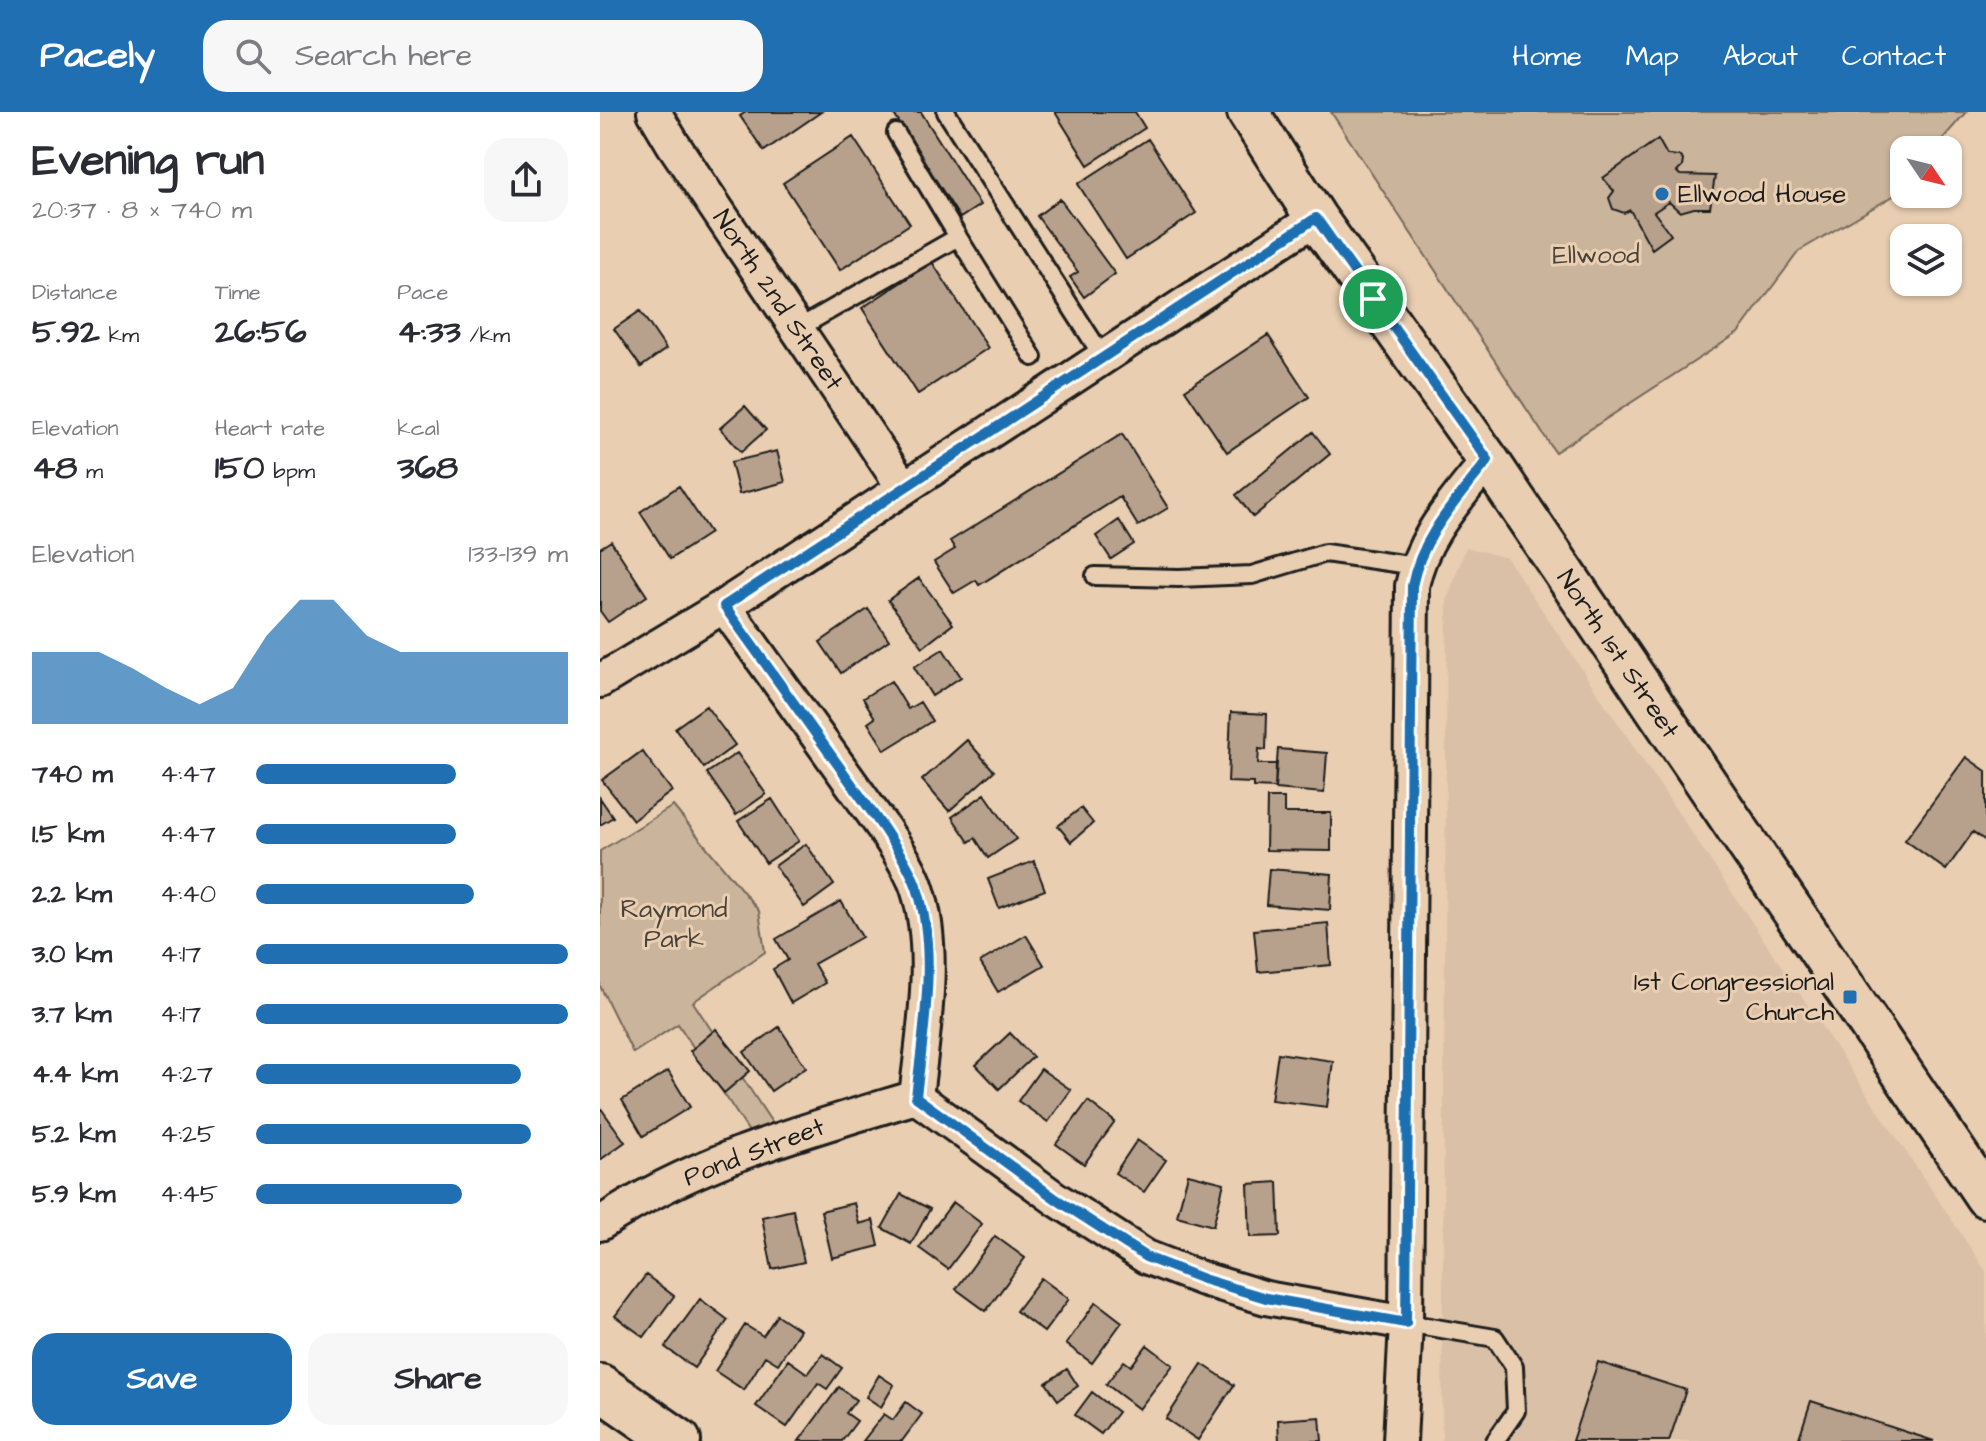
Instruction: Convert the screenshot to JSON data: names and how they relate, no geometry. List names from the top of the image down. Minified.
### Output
{"streets":{"street":["North 2nd Street","North 1st Street","Pond Street"]},"parks":["Ellwood","Raymond Park"],"places":{"other":["Ellwood House"],"transit":["1st Congressional Church"]},"north":"bottom right","page":{"header":"Pacely","search":"Search here","nav":["Home","Map","About","Contact"],"heading":["Evening run","20:37 · 8 × 740 m"],"stats":[["Distance","5.92 km"],["Time","26:56"],["Pace","4:33 /km"],["Elevation","48 m"],["Heart rate","150 bpm"],["kcal","368"]],"chart":["Elevation","133–139 m"],"list":[{"name":"740 m","note":"4:47"},{"name":"1.5 km","note":"4:47"},{"name":"2.2 km","note":"4:40"},{"name":"3.0 km","note":"4:17"},{"name":"3.7 km","note":"4:17"},{"name":"4.4 km","note":"4:27"},{"name":"5.2 km","note":"4:25"},{"name":"5.9 km","note":"4:45"}],"buttons":["Save","Share"]}}
